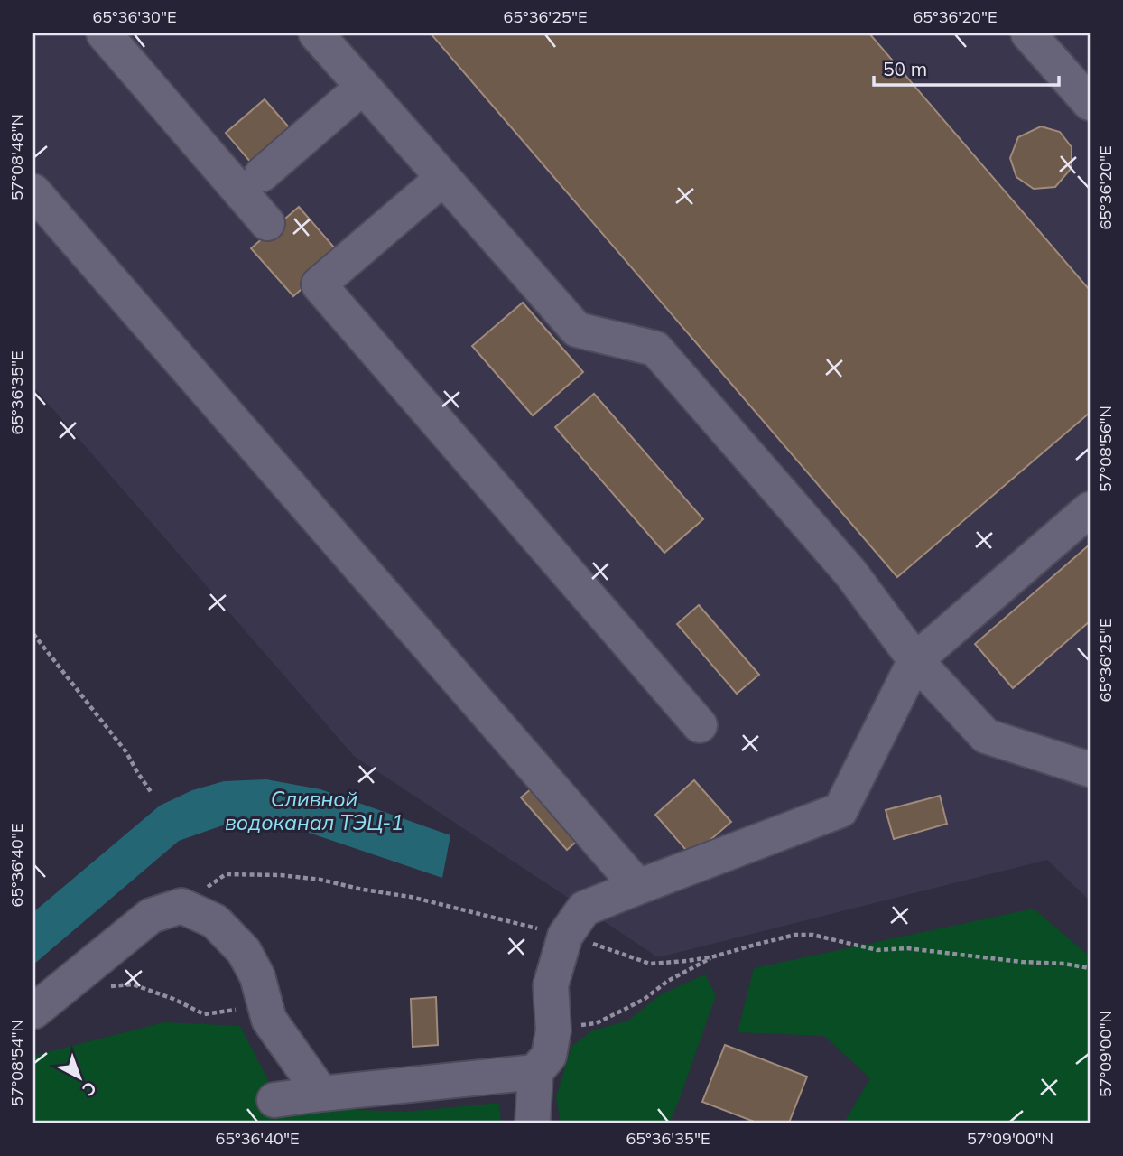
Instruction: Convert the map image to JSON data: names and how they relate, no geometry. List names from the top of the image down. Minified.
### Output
{"water":["Сливной водоканал ТЭЦ-1"],"scale_bar":"50 m","north":"bottom right","coordinates":["65°36'30\"E","65°36'25\"E","65°36'20\"E","57°08'48\"N","65°36'35\"E","57°08'56\"N","65°36'40\"E","57°09'00\"N","57°08'54\"N"]}
